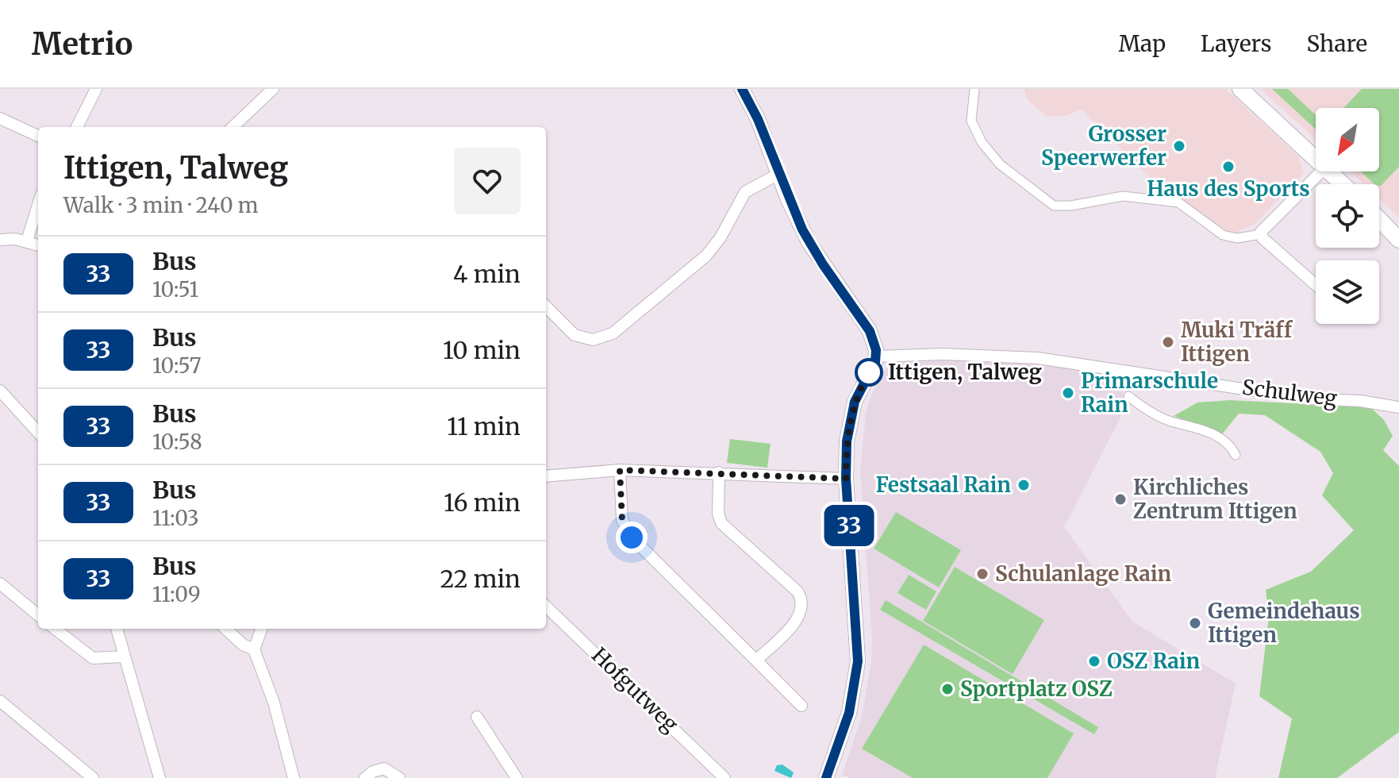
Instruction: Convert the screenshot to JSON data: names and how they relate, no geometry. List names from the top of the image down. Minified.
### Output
{"streets":{"street":["Schulweg","Hofgutweg"]},"places":["Grosser Speerwerfer","Haus des Sports","Muki Träff Ittigen","Ittigen, Talweg","Primarschule Rain","Festsaal Rain","Kirchliches Zentrum Ittigen","Schulanlage Rain","Gemeindehaus Ittigen","OSZ Rain","Sportplatz OSZ"],"lines":["bus line 33"],"north":"bottom left","page":{"header":"Metrio","nav":["Map","Layers","Share"],"on_map":"33","heading":["Ittigen, Talweg","Walk · 3 min · 240 m"],"list":[{"mark":"33","name":"Bus","note":"10:51","value":"4 min"},{"mark":"33","name":"Bus","note":"10:57","value":"10 min"},{"mark":"33","name":"Bus","note":"10:58","value":"11 min"},{"mark":"33","name":"Bus","note":"11:03","value":"16 min"},{"mark":"33","name":"Bus","note":"11:09","value":"22 min"}]}}
